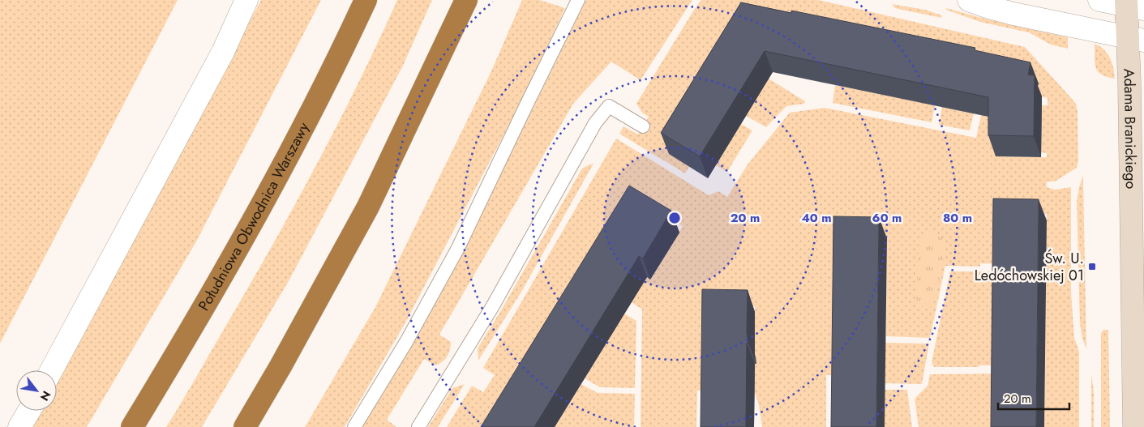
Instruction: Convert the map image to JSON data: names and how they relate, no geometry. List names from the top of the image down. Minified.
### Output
{"streets":{"highway":["Południowa Obwodnica Warszawy"],"main road":["Adama Branickiego"]},"places":{"transit":["Św. U. Ledóchowskiej 01"]},"scale_bar":"20 m","north":"bottom right","rings":["20 m","40 m","60 m","80 m"]}
